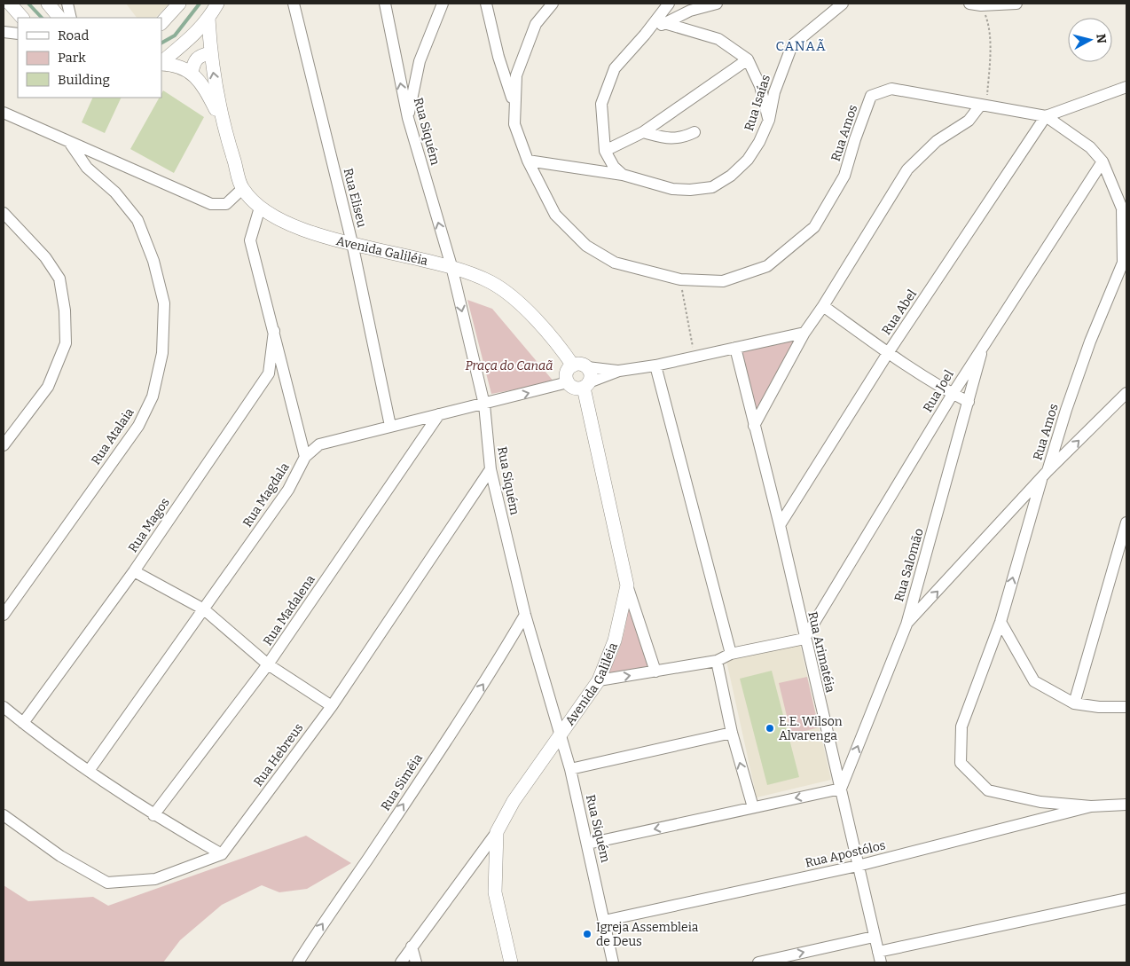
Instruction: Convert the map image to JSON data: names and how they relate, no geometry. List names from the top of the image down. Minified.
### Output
{"streets":{"main road":["Avenida Galiléia"],"street":["Rua Isaías","Rua Siquém","Rua Amos","Rua Eliseu","Rua Abel","Rua Joel","Rua Atalaia","Rua Magdala","Rua Magos","Rua Salomão","Rua Madalena","Rua Arimatéia","Rua Hebreus","Rua Siméia","Rua Apostólos"]},"crossings":[["Rua Isaías","Rua Amos"],["Rua Siquém","Avenida Galiléia"],["Rua Siquém","Rua Magdala"],["Rua Siquém","Rua Hebreus"],["Rua Siquém","Rua Siméia"],["Rua Siquém","Rua Apostólos"],["Rua Amos","Rua Abel"],["Rua Amos","Rua Joel"],["Rua Amos","Rua Apostólos"],["Rua Eliseu","Avenida Galiléia"],["Rua Eliseu","Rua Magdala"],["Avenida Galiléia","Rua Magdala"],["Rua Abel","Rua Arimatéia"],["Rua Joel","Rua Salomão"],["Rua Joel","Rua Arimatéia"],["Rua Magdala","Rua Madalena"],["Rua Salomão","Rua Arimatéia"],["Rua Arimatéia","Rua Apostólos"]],"one_way":["Rua Salomão"],"districts":["CANAÃ"],"parks":["Praça do Canaã"],"places":["E.E. Wilson Alvarenga","Igreja Assembleia de Deus"],"legend":["Road","Park","Building"],"north":"right"}
